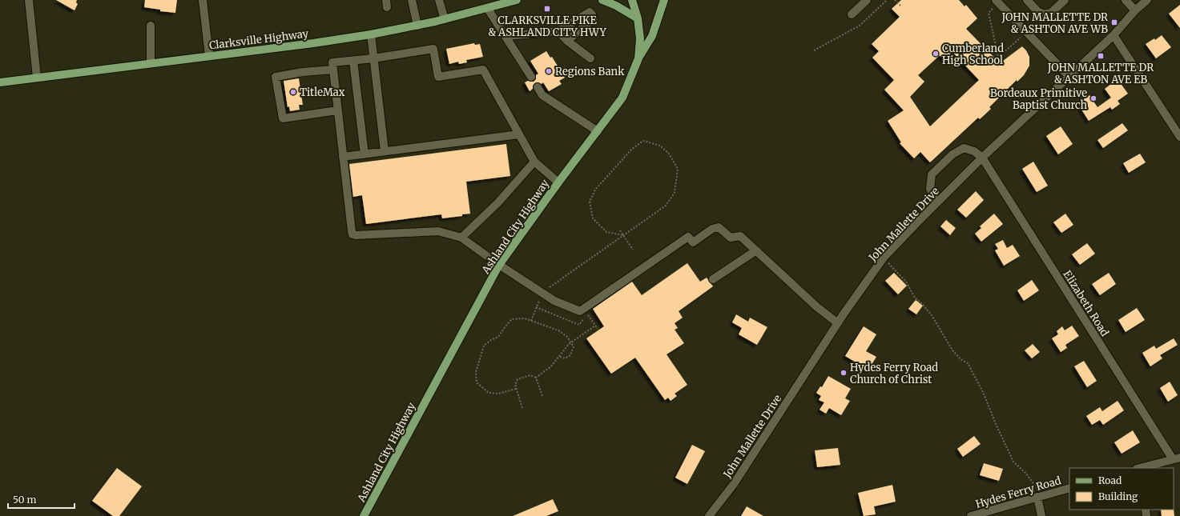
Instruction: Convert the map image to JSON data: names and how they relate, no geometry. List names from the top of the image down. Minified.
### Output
{"streets":{"main road":["Clarksville Highway","Ashland City Highway"],"street":["John Mallette Drive","Elizabeth Road","Hydes Ferry Road"]},"crossings":[["John Mallette Drive","Elizabeth Road"]],"places":{"transit":["CLARKSVILLE PIKE & ASHLAND CITY HWY","JOHN MALLETTE DR & ASHTON AVE WB","JOHN MALLETTE DR & ASHTON AVE EB"],"other":["Cumberland High School","Regions Bank","TitleMax","Bordeaux Primitive Baptist Church","Hydes Ferry Road Church of Christ"]},"legend":["Road","Building"],"scale_bar":"50 m"}
